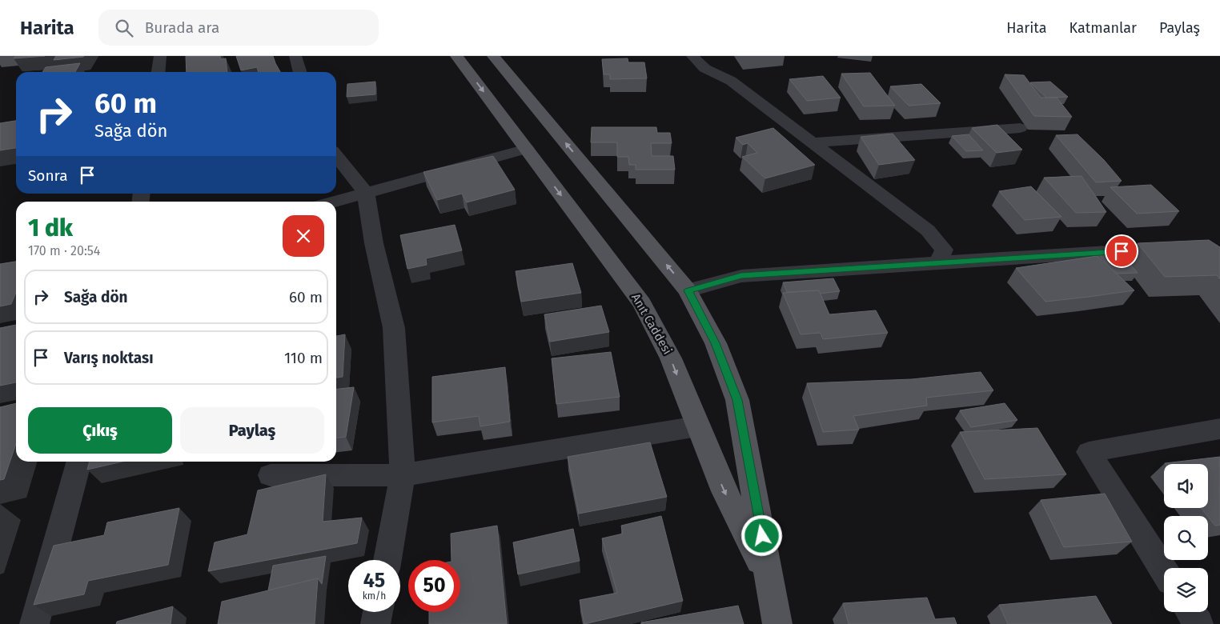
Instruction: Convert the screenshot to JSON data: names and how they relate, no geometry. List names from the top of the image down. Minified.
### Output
{"streets":{"main road":["Anıt Caddesi"]},"page":{"header":"Harita","search":"Burada ara","nav":["Harita","Katmanlar","Paylaş"],"turn":["60 m","Sağa dön"],"then":"Sonra","heading":["1 dk","170 m · 20:54"],"list":[{"name":"Sağa dön","value":"60 m"},{"name":"Varış noktası","value":"110 m"}],"buttons":["Çıkış","Paylaş"],"speed":"45 km/h","limit":"50"}}
